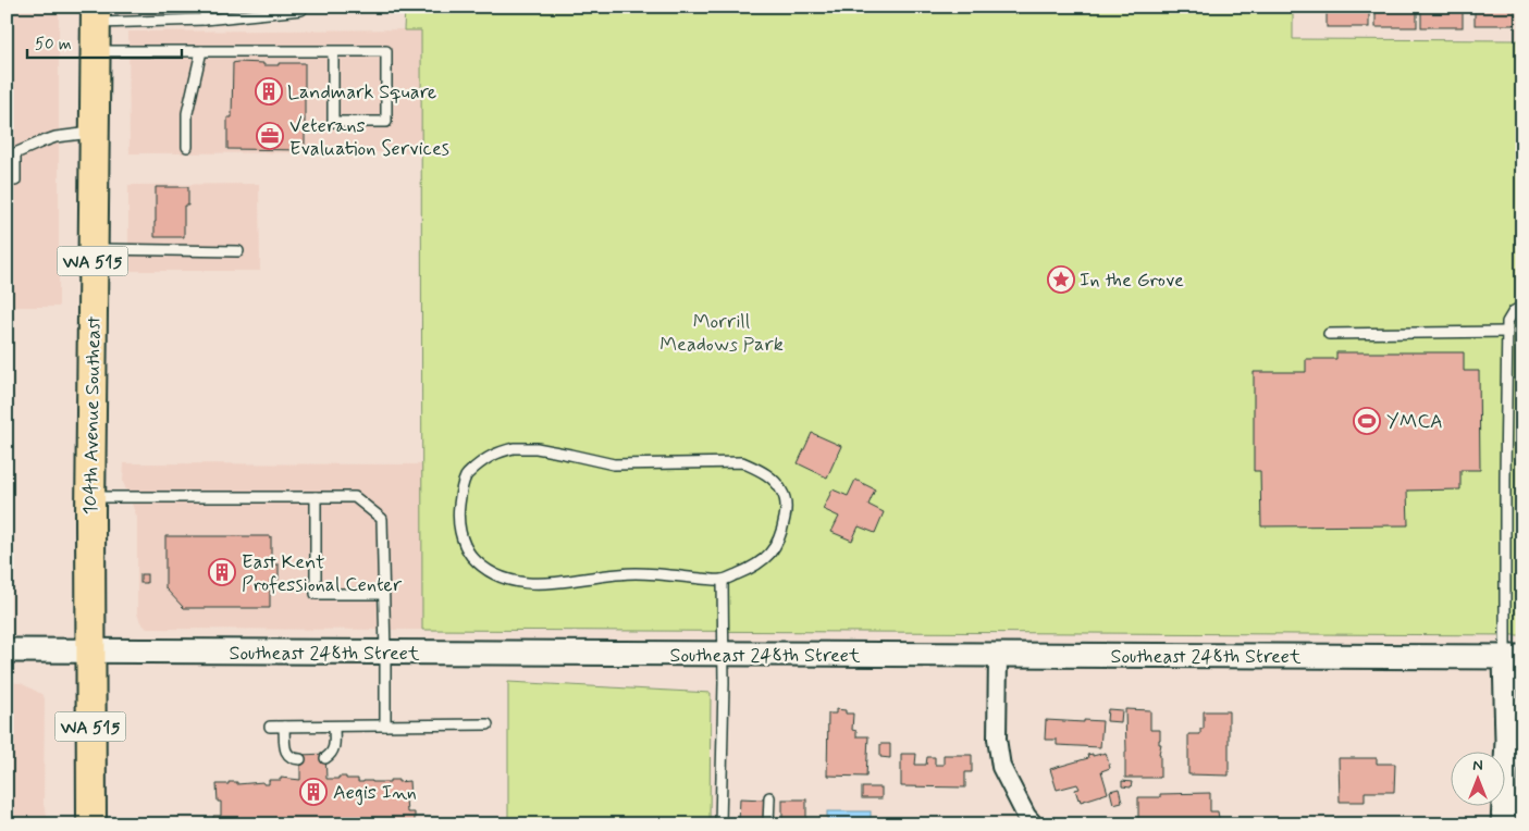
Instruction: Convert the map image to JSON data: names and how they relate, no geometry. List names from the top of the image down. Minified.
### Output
{"streets":{"main road":["WA 515","104th Avenue Southeast"],"street":["Southeast 248th Street"]},"crossings":[["104th Avenue Southeast","Southeast 248th Street"]],"parks":["Morrill Meadows Park"],"places":{"building":["Landmark Square","East Kent Professional Center","Aegis Inn"],"office":["Veterans Evaluation Services"],"place":["In the Grove"],"sports":["YMCA"]},"scale_bar":"50 m","north":"top"}
